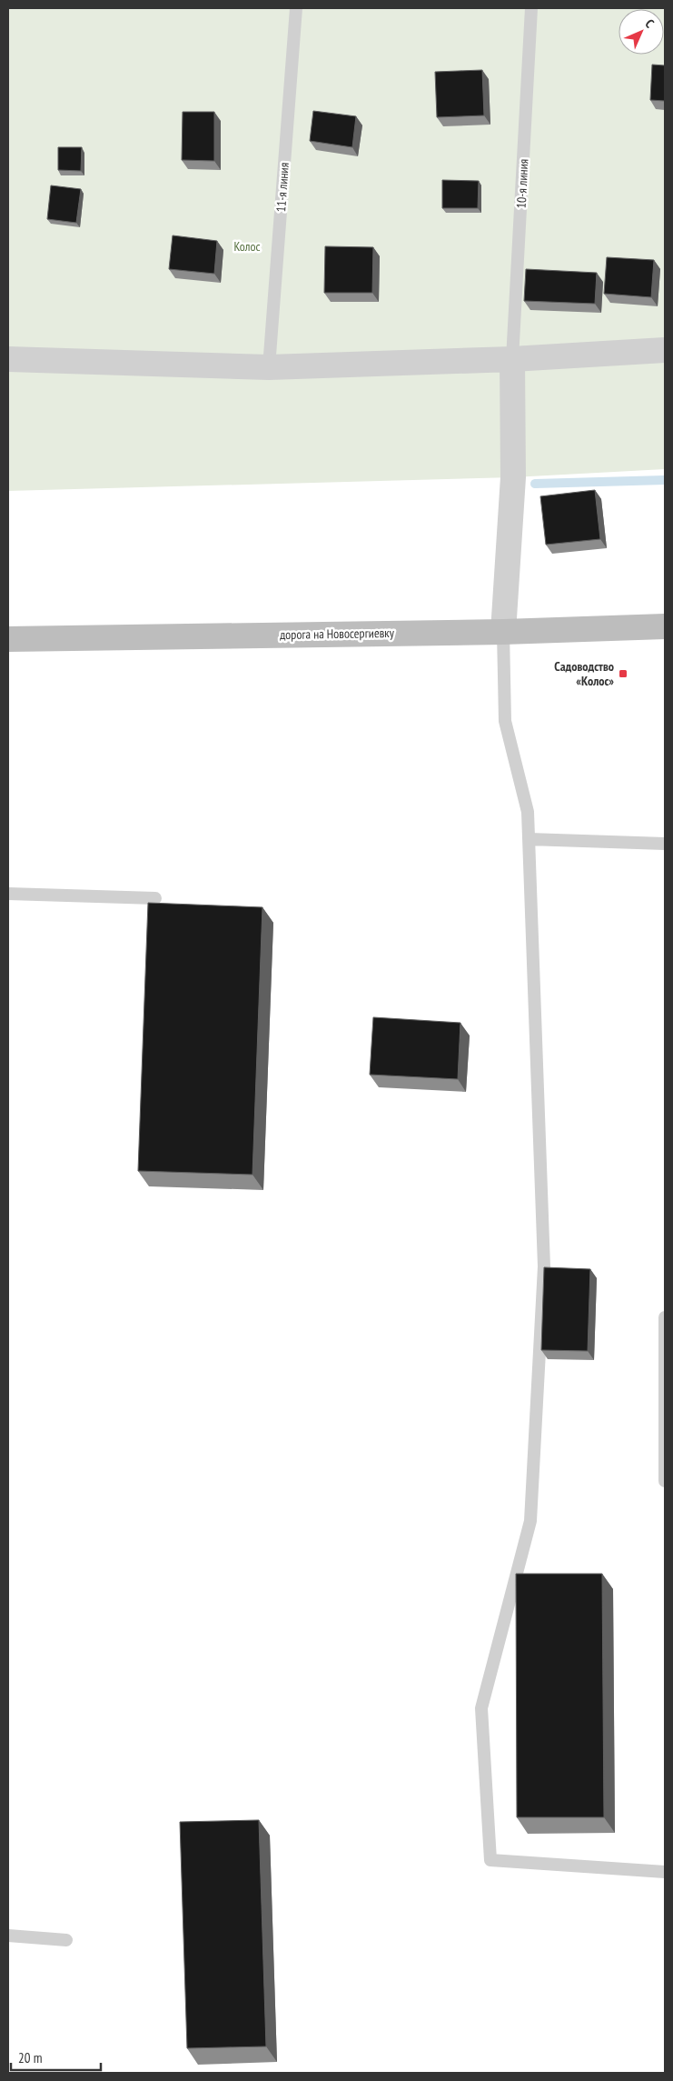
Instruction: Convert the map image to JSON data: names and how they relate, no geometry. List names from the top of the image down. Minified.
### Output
{"streets":{"street":["дорога на Новосергиевку"],"lane":["10-я линия","11-я линия"]},"parks":["Колос"],"places":{"transit":["Садоводство «Колос»"]},"scale_bar":"20 m","north":"top right"}
